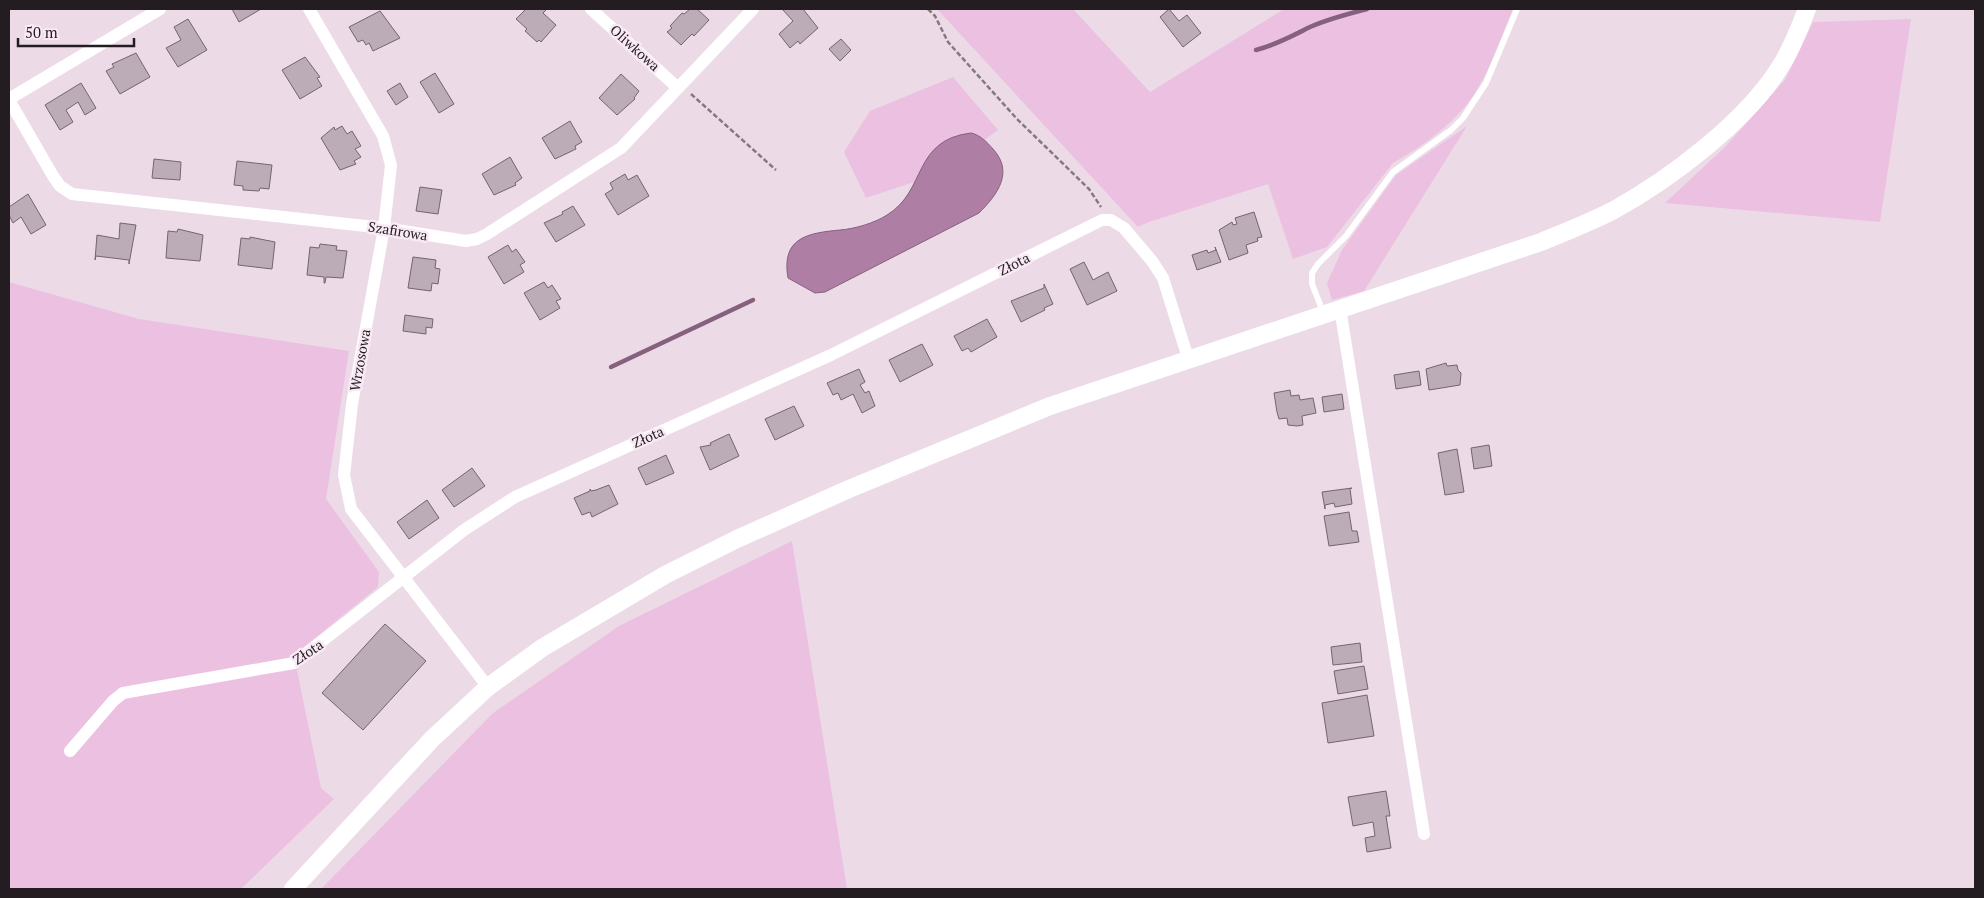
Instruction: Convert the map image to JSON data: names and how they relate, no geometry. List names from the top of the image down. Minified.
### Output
{"streets":{"street":["Oliwkowa","Szafirowa","Złota","Wrzosowa"]},"crossings":[["Oliwkowa","Szafirowa"],["Szafirowa","Wrzosowa"],["Złota","Wrzosowa"]],"scale_bar":"50 m"}
